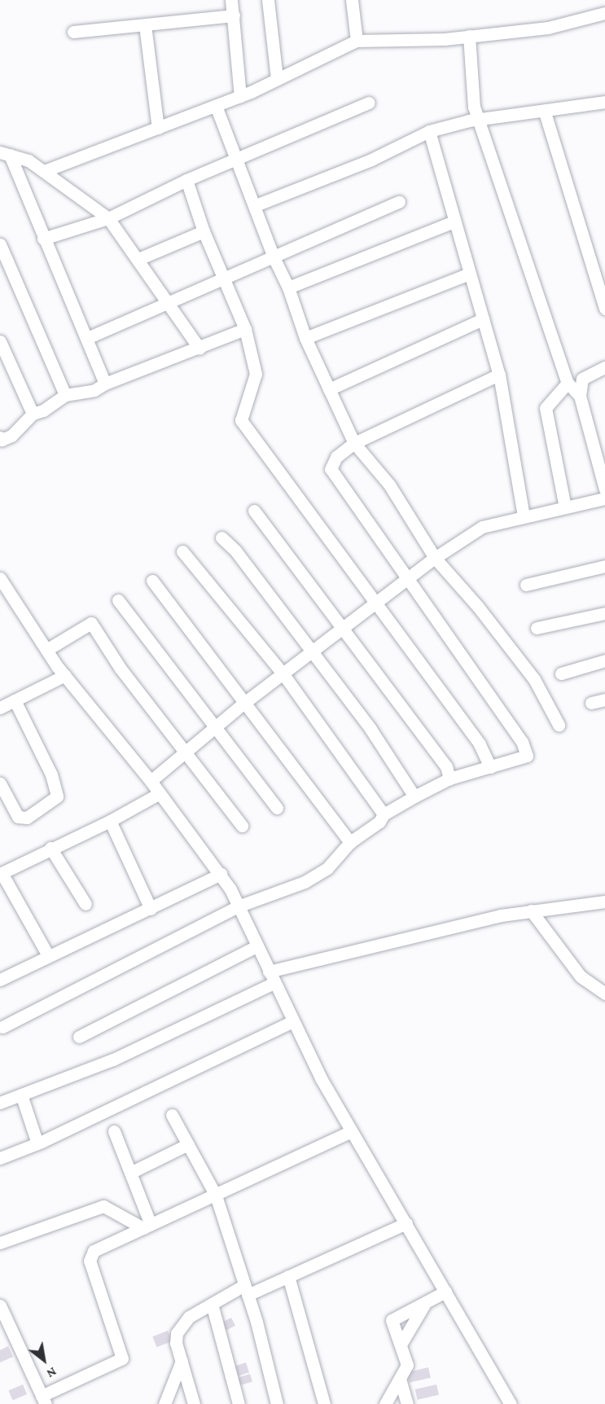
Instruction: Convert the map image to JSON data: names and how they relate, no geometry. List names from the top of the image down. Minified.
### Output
{"north":"bottom right"}
